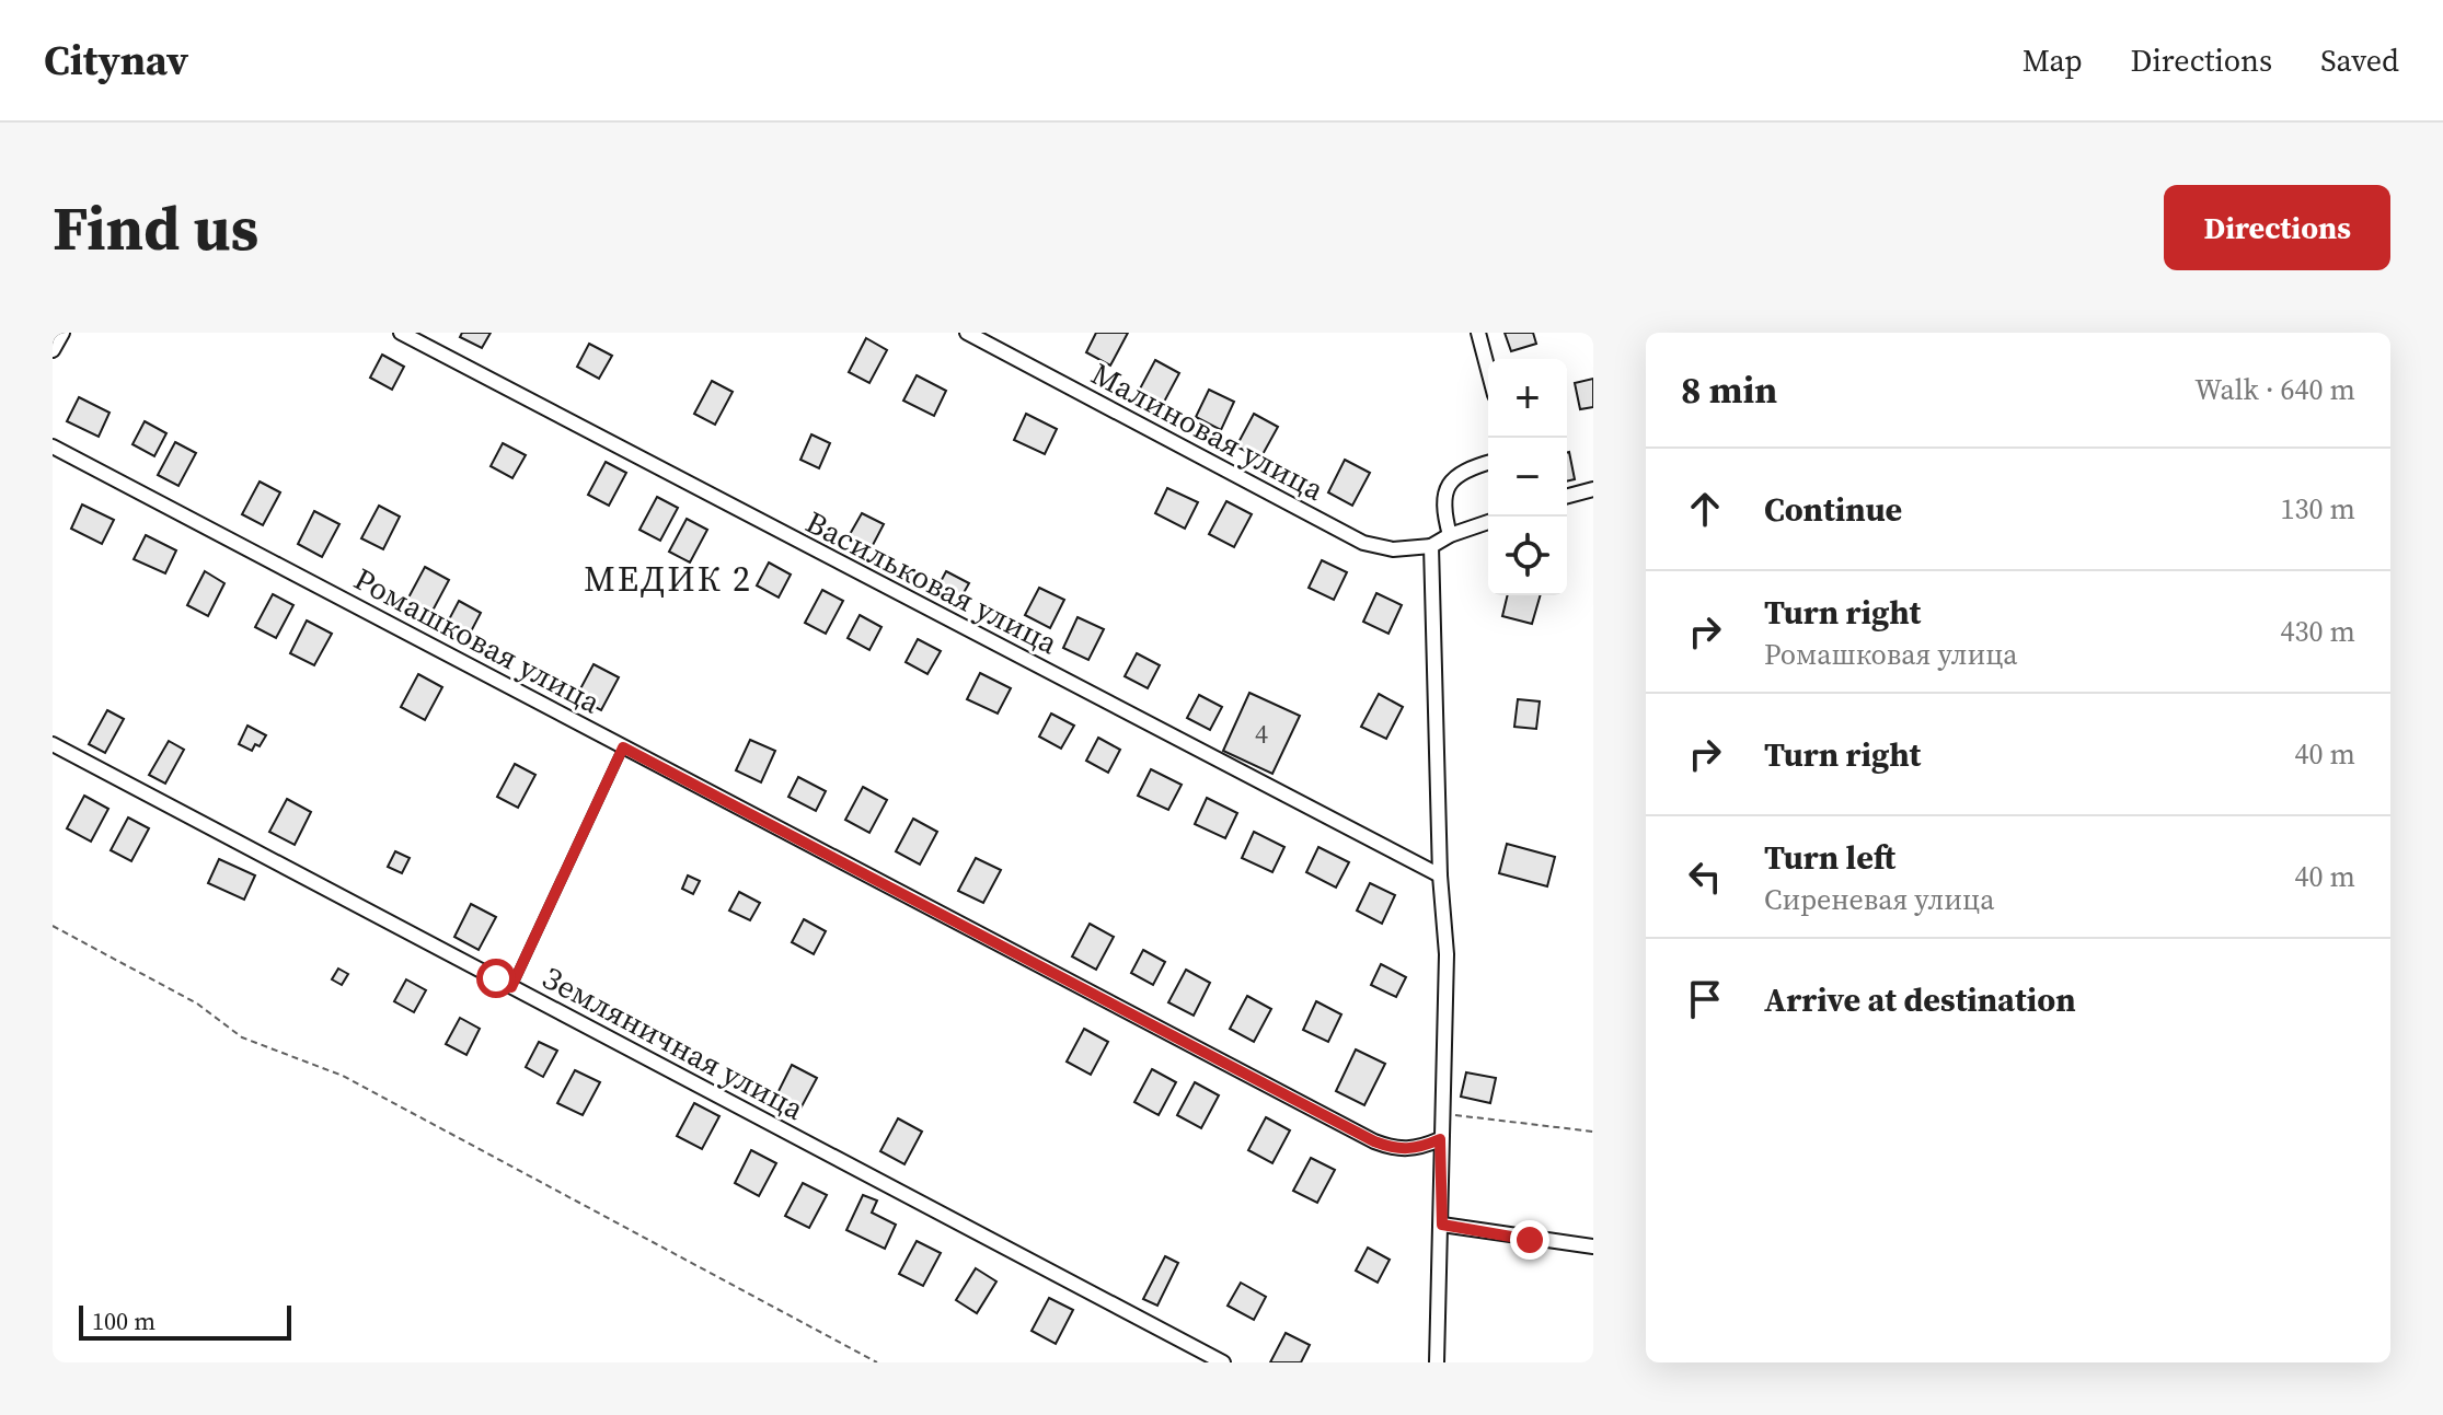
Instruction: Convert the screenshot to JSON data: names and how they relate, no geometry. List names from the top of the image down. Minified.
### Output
{"streets":{"street":["Малиновая улица","Васильковая улица","Ромашковая улица","Земляничная улица"]},"districts":["МЕДИК 2"],"house_numbers":["4"],"scale_bar":"100 m","page":{"header":"Citynav","nav":["Map","Directions","Saved"],"buttons":"Directions","title":"Find us","heading":["8 min","Walk · 640 m"],"map_buttons":["+","−"],"list":[["Continue","130 m"],["Turn right","Ромашковая улица","430 m"],["Turn right","40 m"],["Turn left","Сиреневая улица","40 m"],"Arrive at destination"],"scale":"100 m"}}
